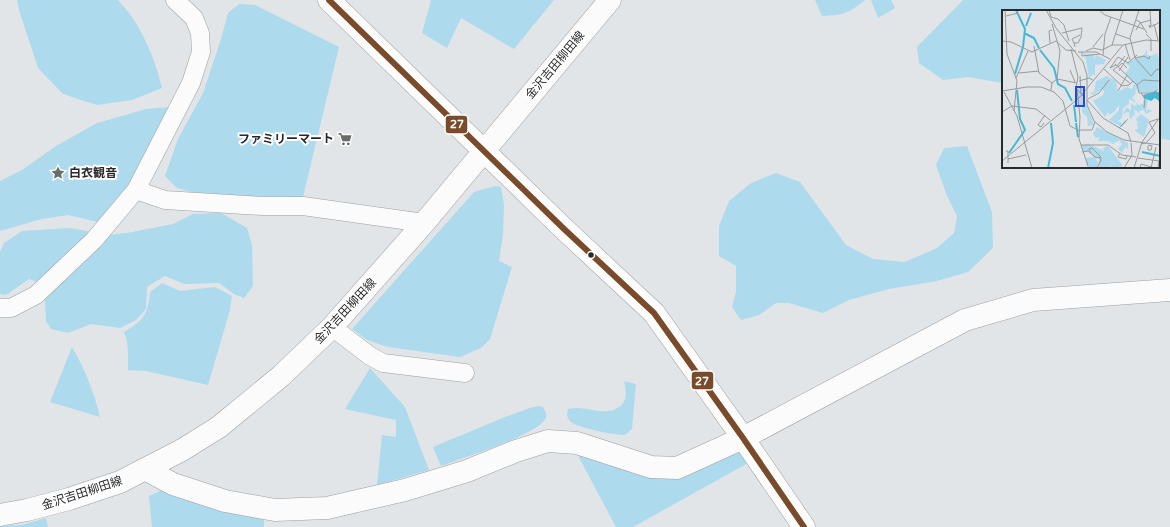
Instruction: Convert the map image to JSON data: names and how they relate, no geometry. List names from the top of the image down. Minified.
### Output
{"streets":{"main road":["金沢吉田柳田線"]},"places":{"supermarket":["ファミリーマート"],"place":["白衣観音"]},"lines":["transit line 27"]}
